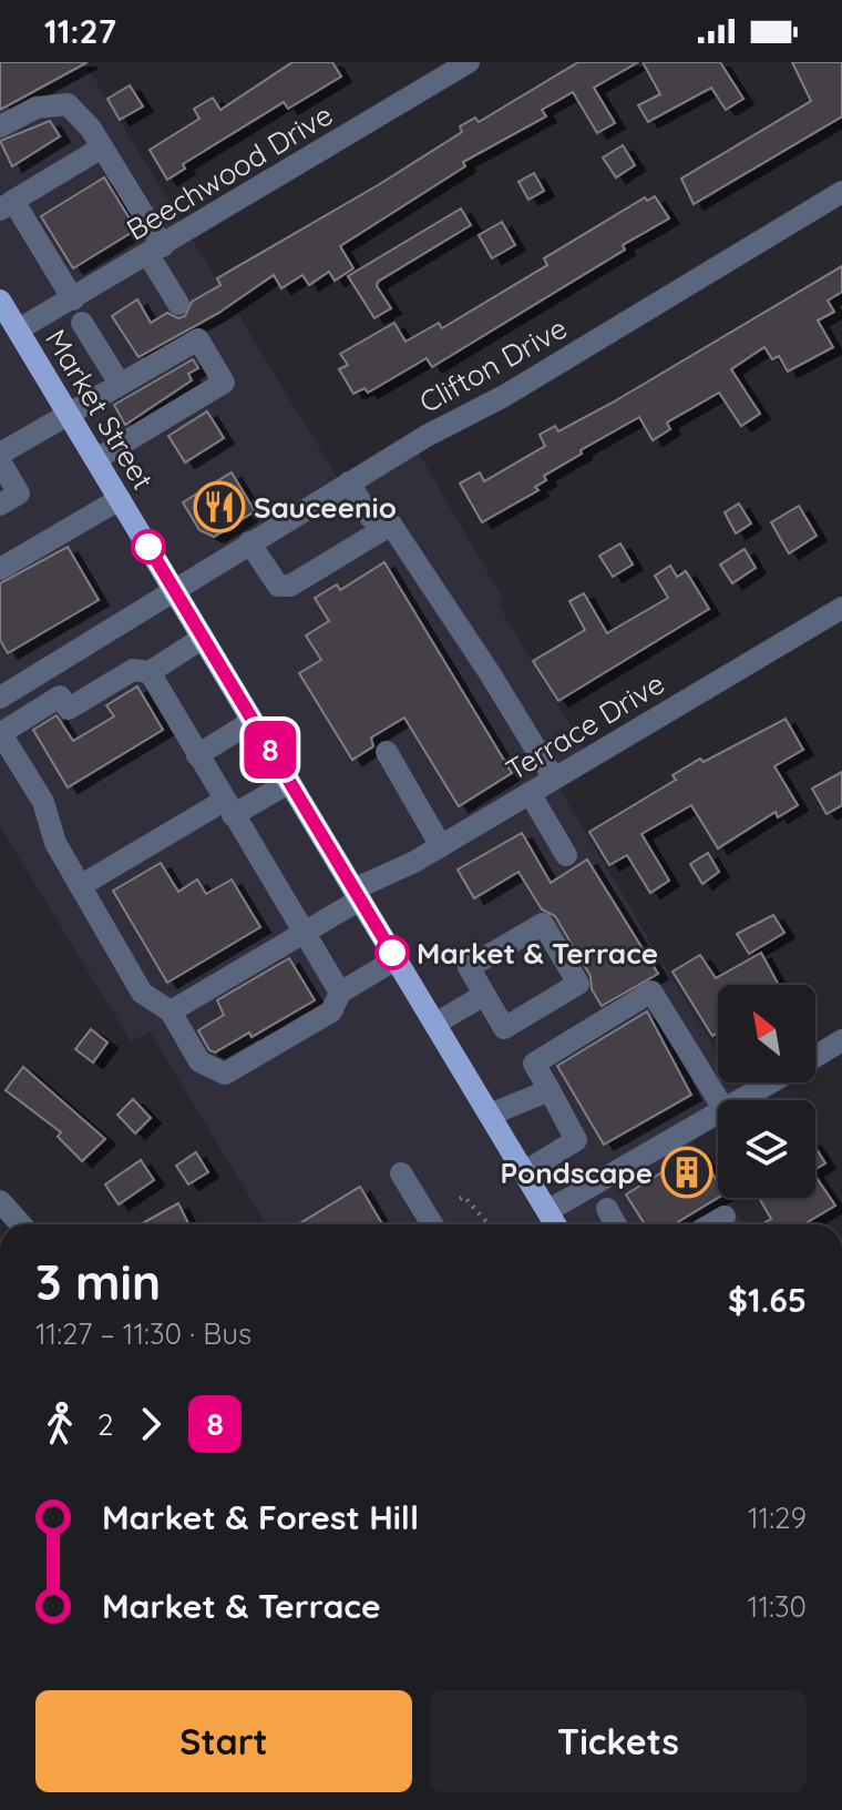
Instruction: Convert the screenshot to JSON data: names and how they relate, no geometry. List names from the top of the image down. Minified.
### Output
{"streets":{"main road":["Market Street"],"street":["Beechwood Drive","Clifton Drive","Terrace Drive"]},"crossings":[["Beechwood Drive","Market Street"],["Clifton Drive","Market Street"],["Market Street","Terrace Drive"]],"places":{"restaurant":["Sauceenio"],"other":["Market & Terrace"],"building":["Pondscape"]},"lines":["bus line 8"],"north":"top left","page":{"status":"11:27","on_map":"8","heading":["3 min","11:27 – 11:30 · Bus","$1.65"],"legs":["2","8"],"list":[{"name":"Market & Forest Hill","value":"11:29"},{"name":"Market & Terrace","value":"11:30"}],"buttons":["Start","Tickets"]}}
